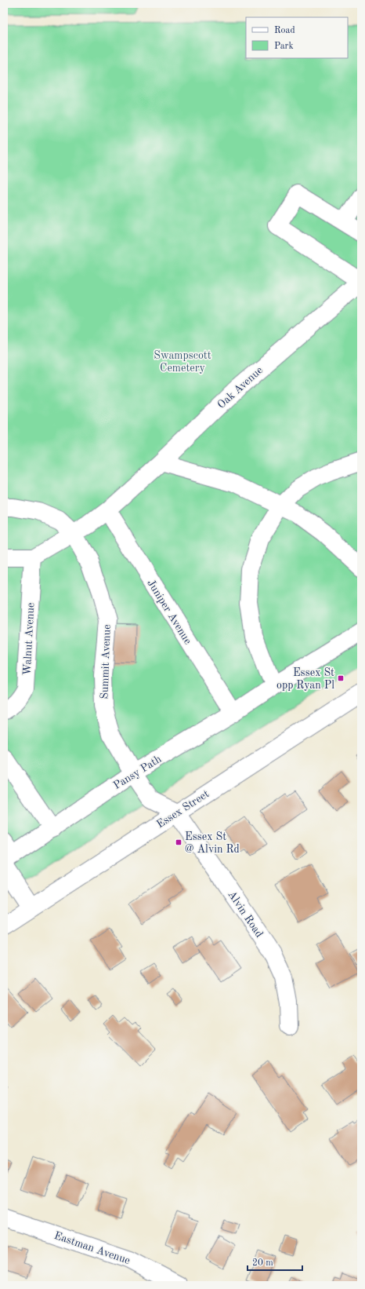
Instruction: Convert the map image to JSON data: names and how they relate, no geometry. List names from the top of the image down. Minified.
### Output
{"streets":{"street":["Oak Avenue","Juniper Avenue","Walnut Avenue","Summit Avenue","Pansy Path","Essex Street","Alvin Road","Eastman Avenue"]},"crossings":[["Oak Avenue","Juniper Avenue"],["Oak Avenue","Walnut Avenue"],["Oak Avenue","Summit Avenue"],["Juniper Avenue","Pansy Path"],["Summit Avenue","Pansy Path"],["Summit Avenue","Essex Street"],["Summit Avenue","Alvin Road"],["Essex Street","Alvin Road"]],"parks":["Swampscott Cemetery"],"places":{"transit":["Essex St opp Ryan Pl","Essex St @ Alvin Rd"]},"legend":["Road","Park"],"scale_bar":"20 m"}
